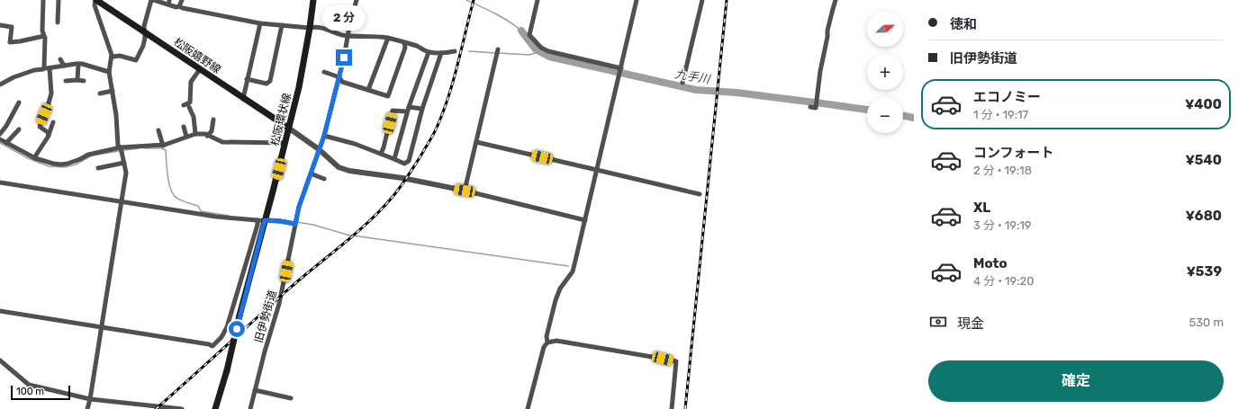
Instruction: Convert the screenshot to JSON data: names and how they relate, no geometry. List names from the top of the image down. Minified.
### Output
{"streets":{"main road":["松阪嬉野線","松阪環状線"],"street":["旧伊勢街道"]},"crossings":[["松阪嬉野線","松阪環状線"]],"water":["九手川"],"scale_bar":"100 m","north":"right","page":{"banner":["徳和","旧伊勢街道"],"bubble":"2 分","map_buttons":["+","−"],"list":[{"name":"エコノミー","note":"1 分 · 19:17","value":"¥400"},{"name":"コンフォート","note":"2 分 · 19:18","value":"¥540"},{"name":"XL","note":"3 分 · 19:19","value":"¥680"},{"name":"Moto","note":"4 分 · 19:20","value":"¥539"}],"pay":["現金","530 m"],"buttons":"確定","scale":"100 m"}}
